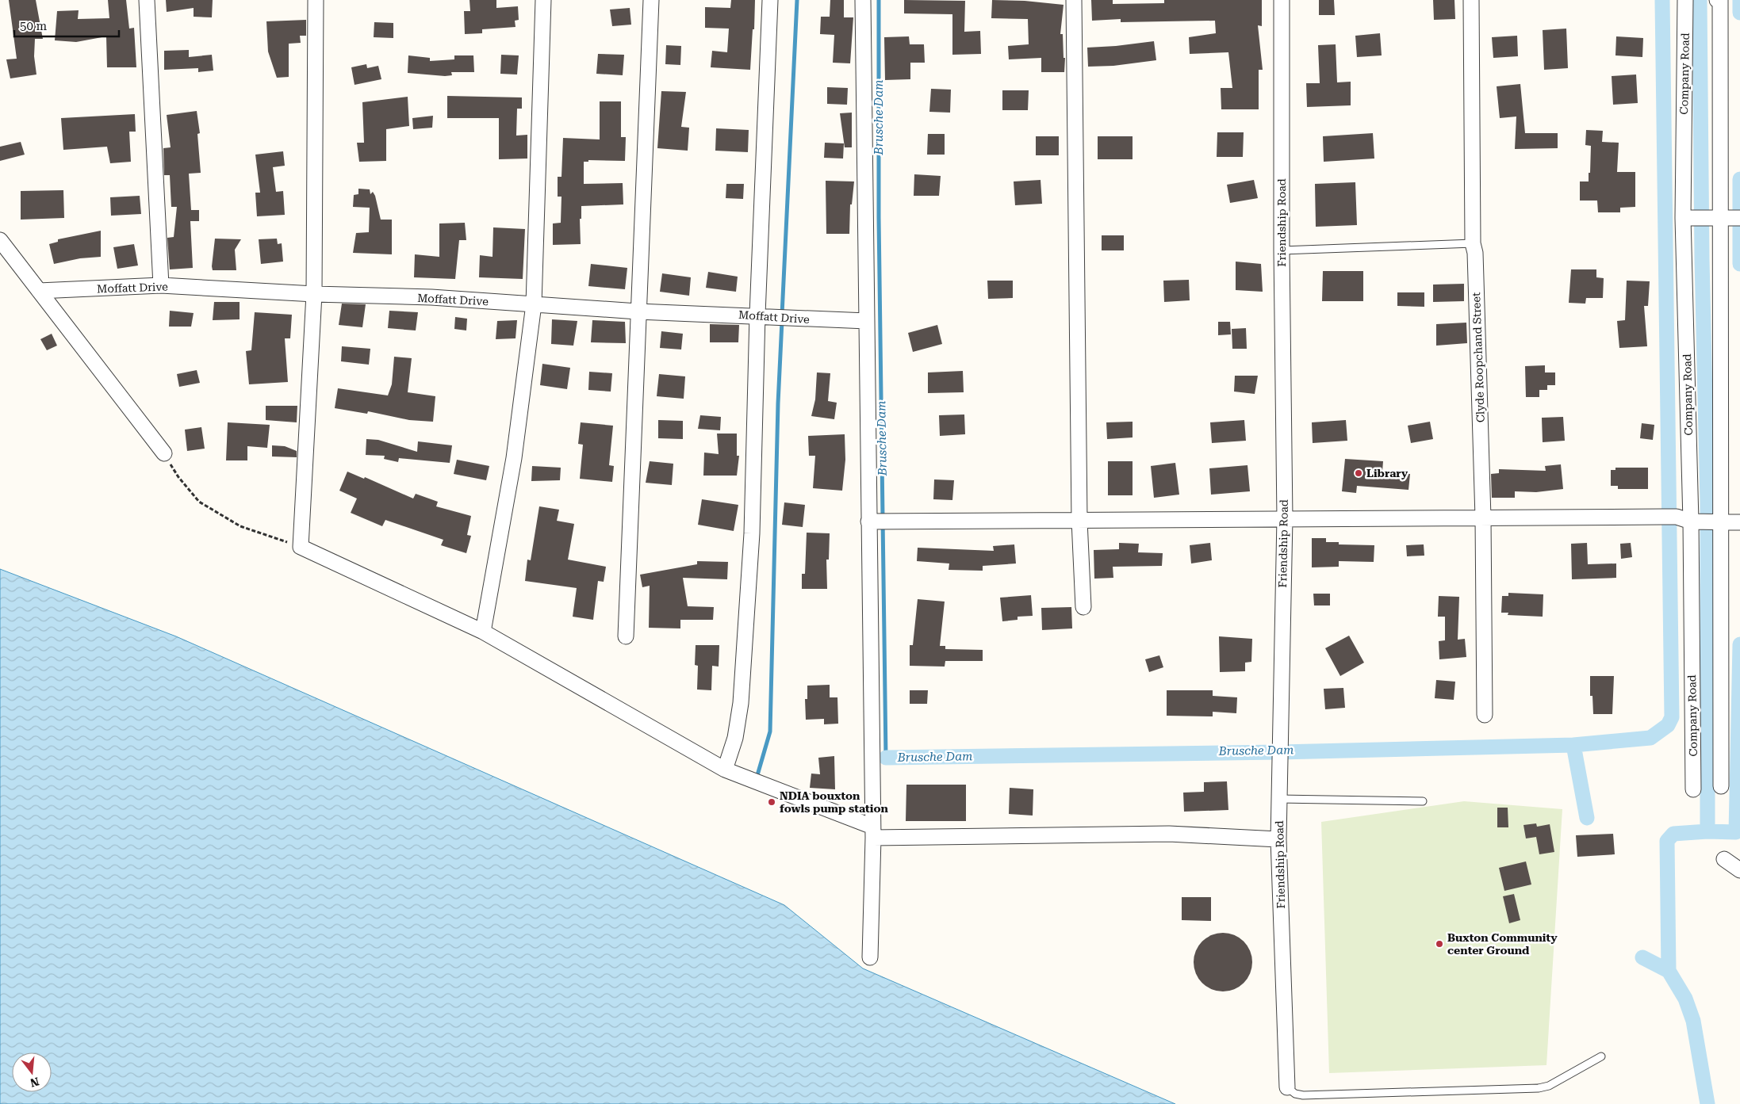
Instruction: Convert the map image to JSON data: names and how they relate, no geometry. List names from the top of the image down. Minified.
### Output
{"streets":{"street":["Company Road","Friendship Road","Moffatt Drive","Clyde Roopchand Street"]},"water":["Brusche Dam"],"places":["Library","NDIA bouxton fowls pump station","Buxton Community center Ground"],"scale_bar":"50 m","north":"bottom"}
